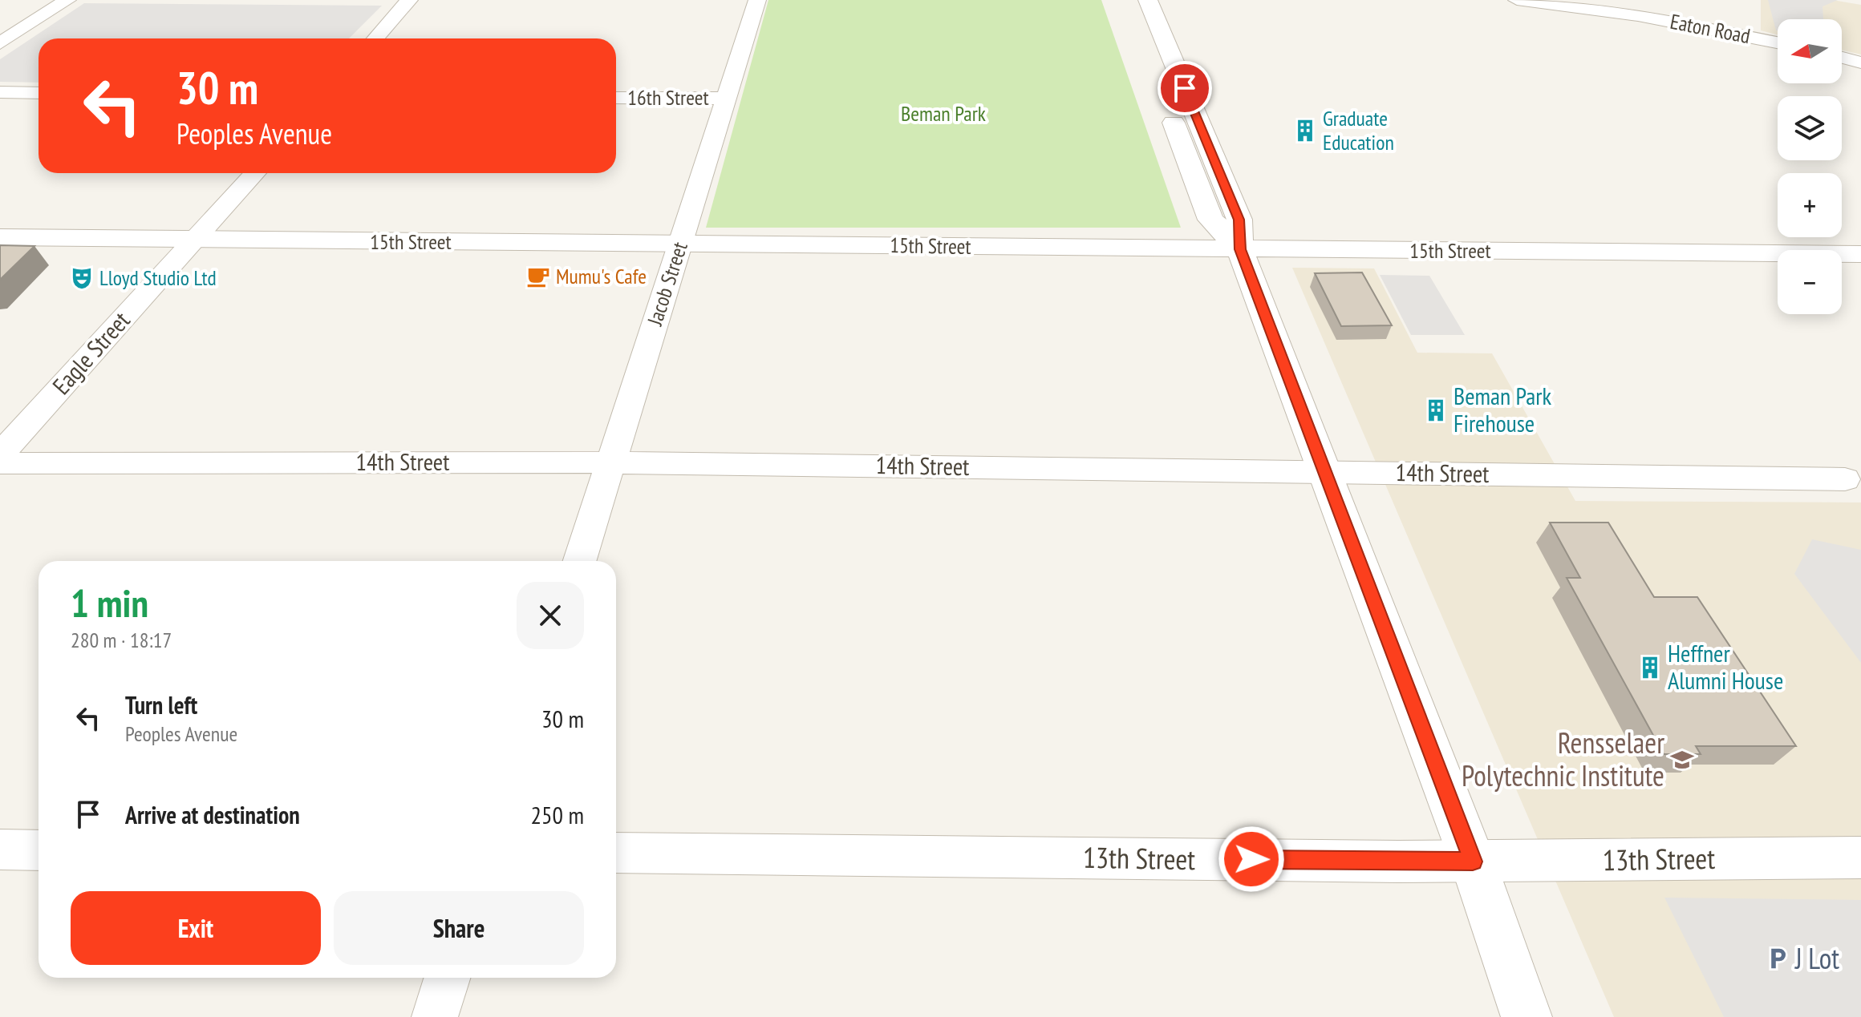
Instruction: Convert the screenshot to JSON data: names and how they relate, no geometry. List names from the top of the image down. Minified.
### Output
{"streets":{"street":["Eaton Road","16th Street","15th Street","Jacob Street","Eagle Street","14th Street","13th Street"]},"crossings":[["16th Street","Jacob Street"],["15th Street","Jacob Street"],["15th Street","Eagle Street"],["Jacob Street","14th Street"]],"parks":["Beman Park"],"places":{"building":["Graduate Education","Beman Park Firehouse","Heffner Alumni House"],"cafe":["Mumu's Cafe"],"theatre":["Lloyd Studio Ltd"],"school or university":["Rensselaer Polytechnic Institute"],"parking":["J Lot"]},"north":"left","page":{"map_buttons":["+","−"],"turn":["30 m","Peoples Avenue"],"heading":["1 min","280 m · 18:17"],"list":[{"name":"Turn left","note":"Peoples Avenue","value":"30 m"},{"name":"Arrive at destination","value":"250 m"}],"buttons":["Exit","Share"]}}
